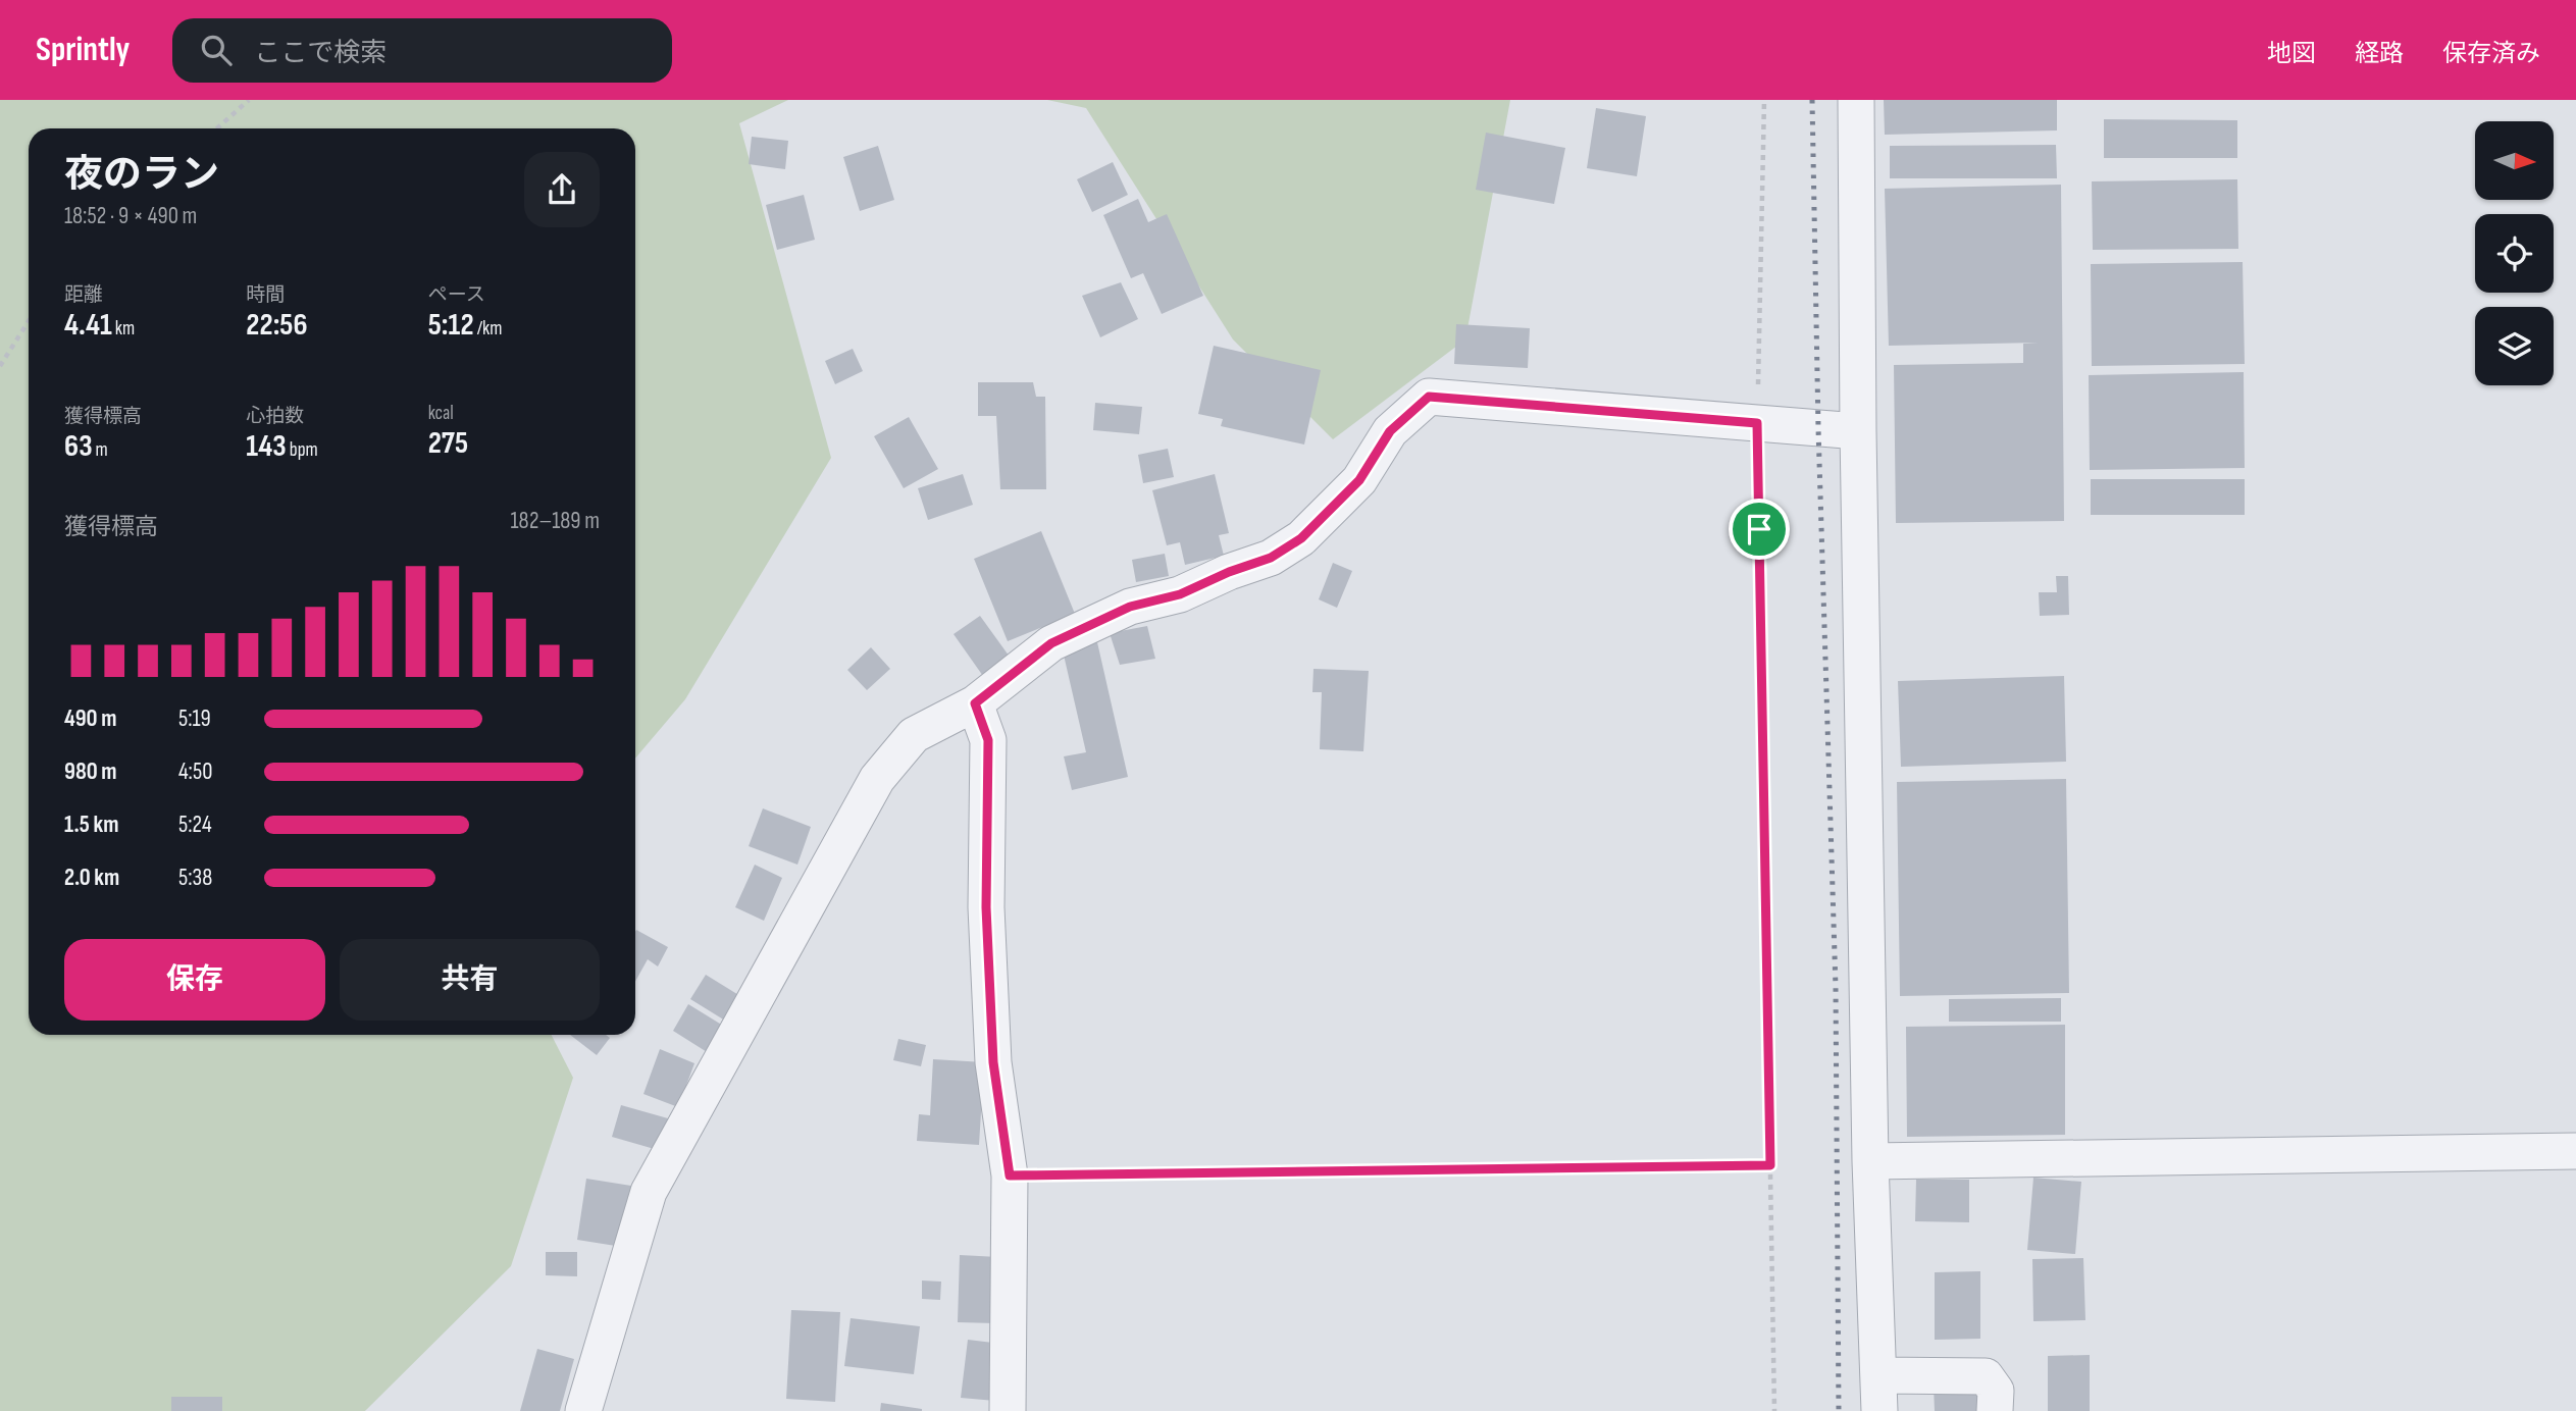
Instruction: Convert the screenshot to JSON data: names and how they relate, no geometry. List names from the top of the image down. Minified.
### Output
{"north":"right","page":{"header":"Sprintly","search":"ここで検索","nav":["地図","経路","保存済み"],"heading":["夜のラン","18:52 · 9 × 490 m"],"stats":[["距離","4.41 km"],["時間","22:56"],["ペース","5:12 /km"],["獲得標高","63 m"],["心拍数","143 bpm"],["kcal","275"]],"chart":["獲得標高","182–189 m"],"list":[{"name":"490 m","note":"5:19"},{"name":"980 m","note":"4:50"},{"name":"1.5 km","note":"5:24"},{"name":"2.0 km","note":"5:38"}],"buttons":["保存","共有"]}}
